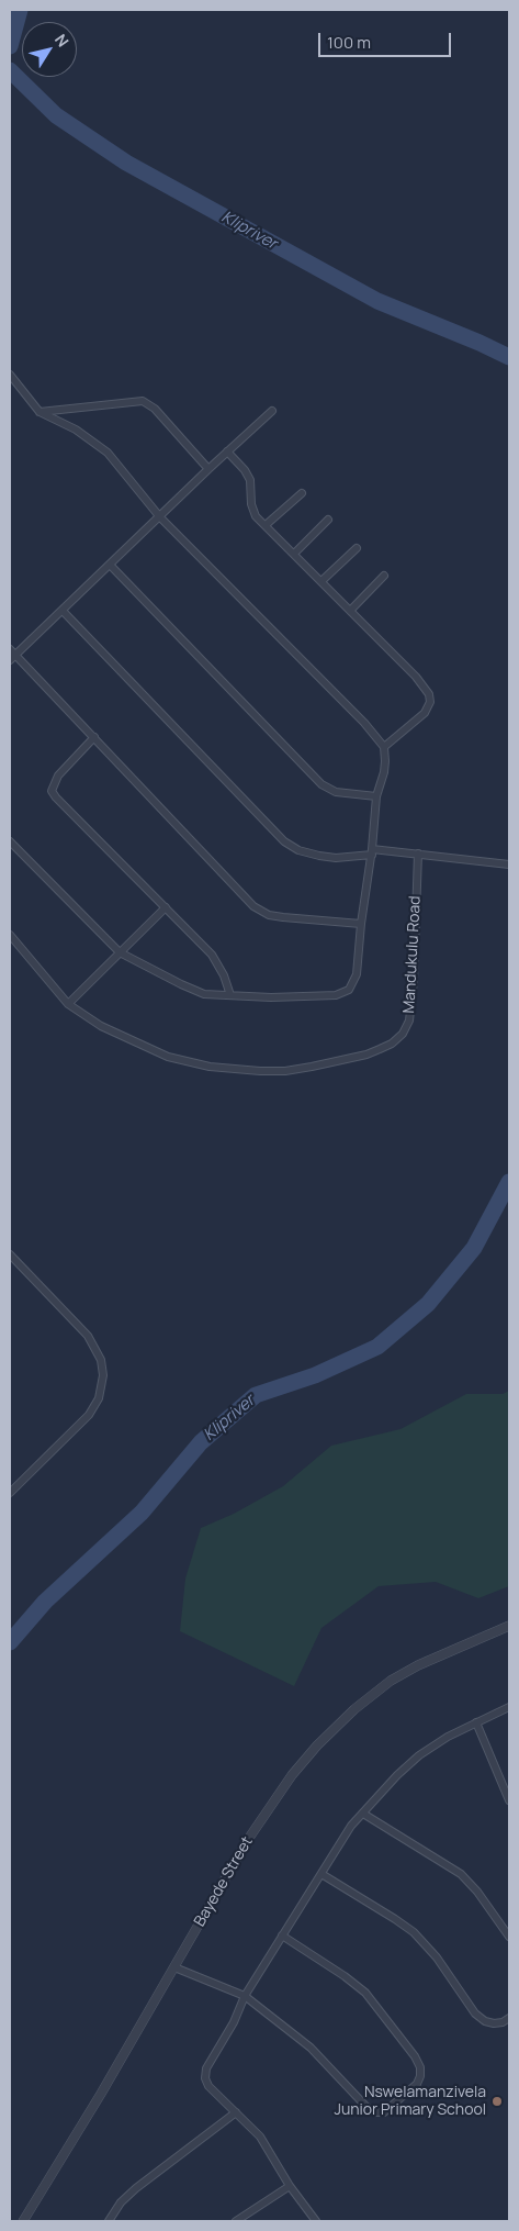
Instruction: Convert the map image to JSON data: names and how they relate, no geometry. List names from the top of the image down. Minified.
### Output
{"streets":{"street":["Mandukulu Road","Bayede Street"]},"water":["Klipriver"],"places":["Nswelamanzivela Junior Primary School"],"scale_bar":"100 m","north":"top right"}
